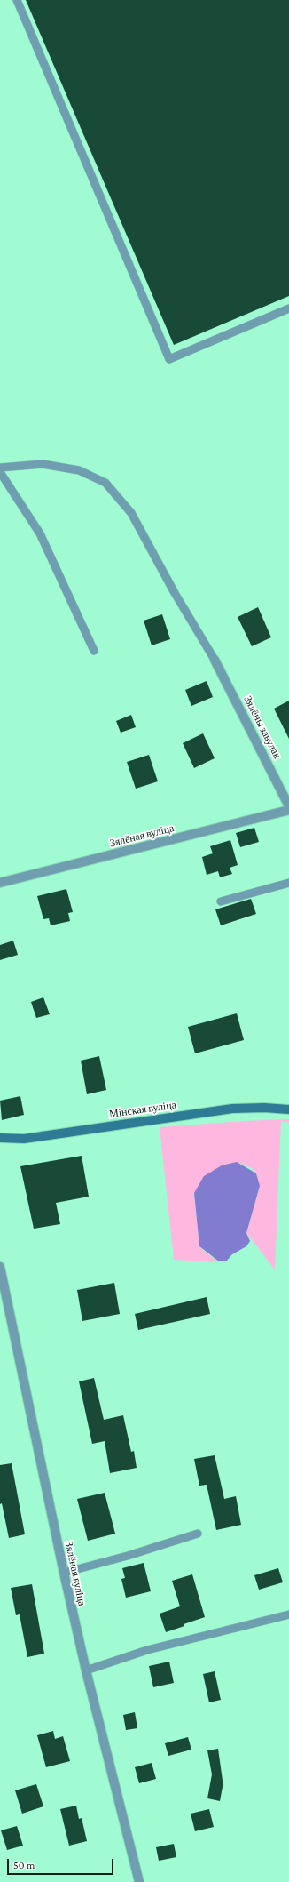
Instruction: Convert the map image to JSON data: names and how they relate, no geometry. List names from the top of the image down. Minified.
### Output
{"streets":{"street":["Зялёны завулак","Зялёная вуліца","Мінская вуліца"]},"scale_bar":"50 m"}
